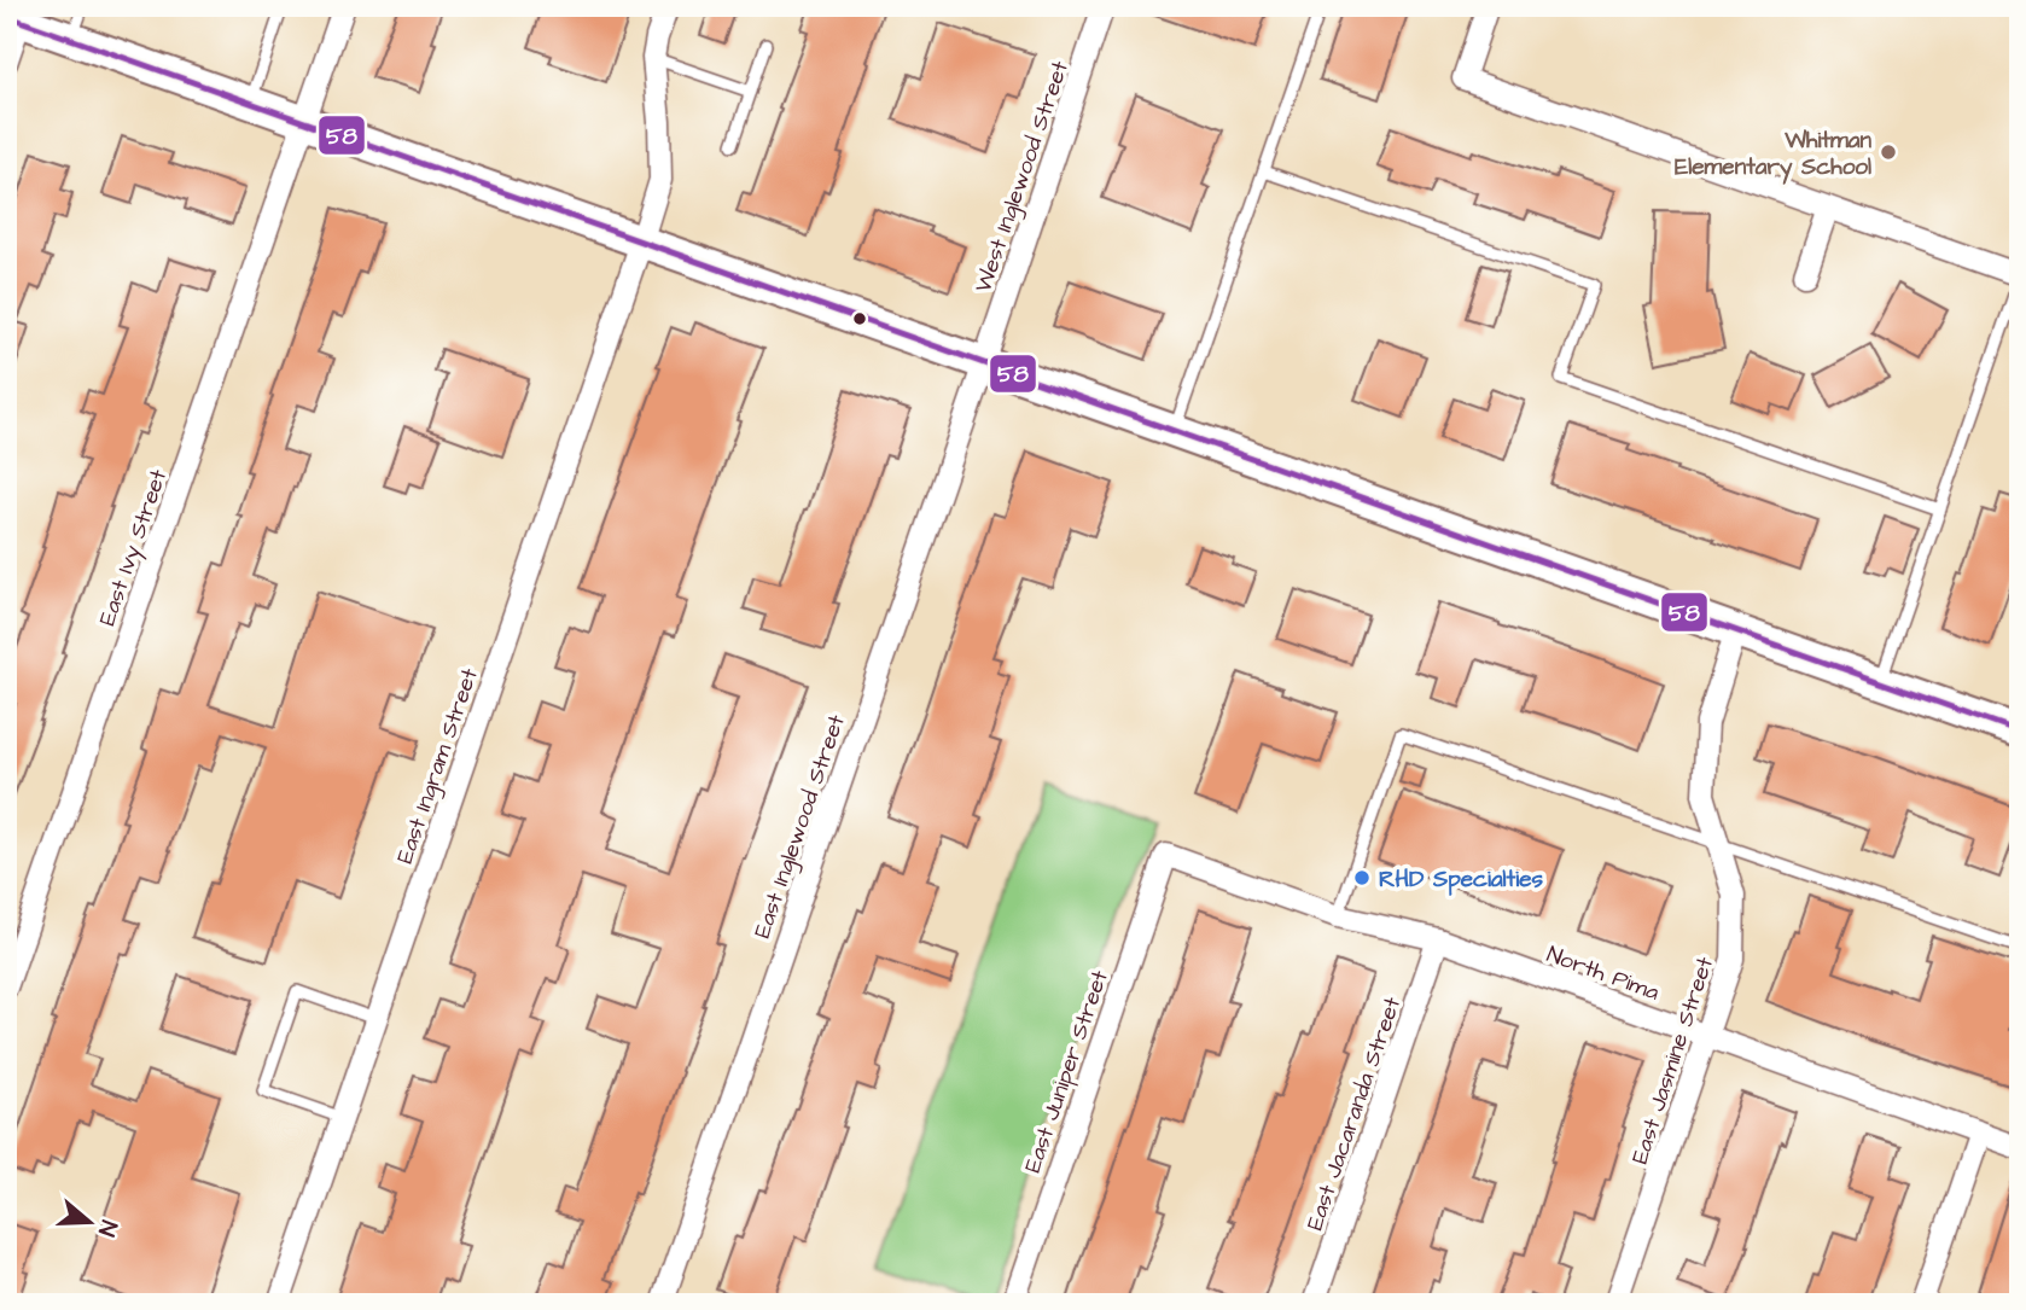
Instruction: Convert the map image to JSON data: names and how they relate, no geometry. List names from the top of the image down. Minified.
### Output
{"streets":{"street":["West Inglewood Street","East Ivy Street","East Ingram Street","East Inglewood Street","North Pima","East Jasmine Street","East Juniper Street","East Jacaranda Street"]},"crossings":[["West Inglewood Street","East Inglewood Street"],["North Pima","East Jasmine Street"],["North Pima","East Juniper Street"],["North Pima","East Jacaranda Street"]],"places":["Whitman Elementary School","RHD Specialties"],"lines":["transit line 58"],"north":"right"}
